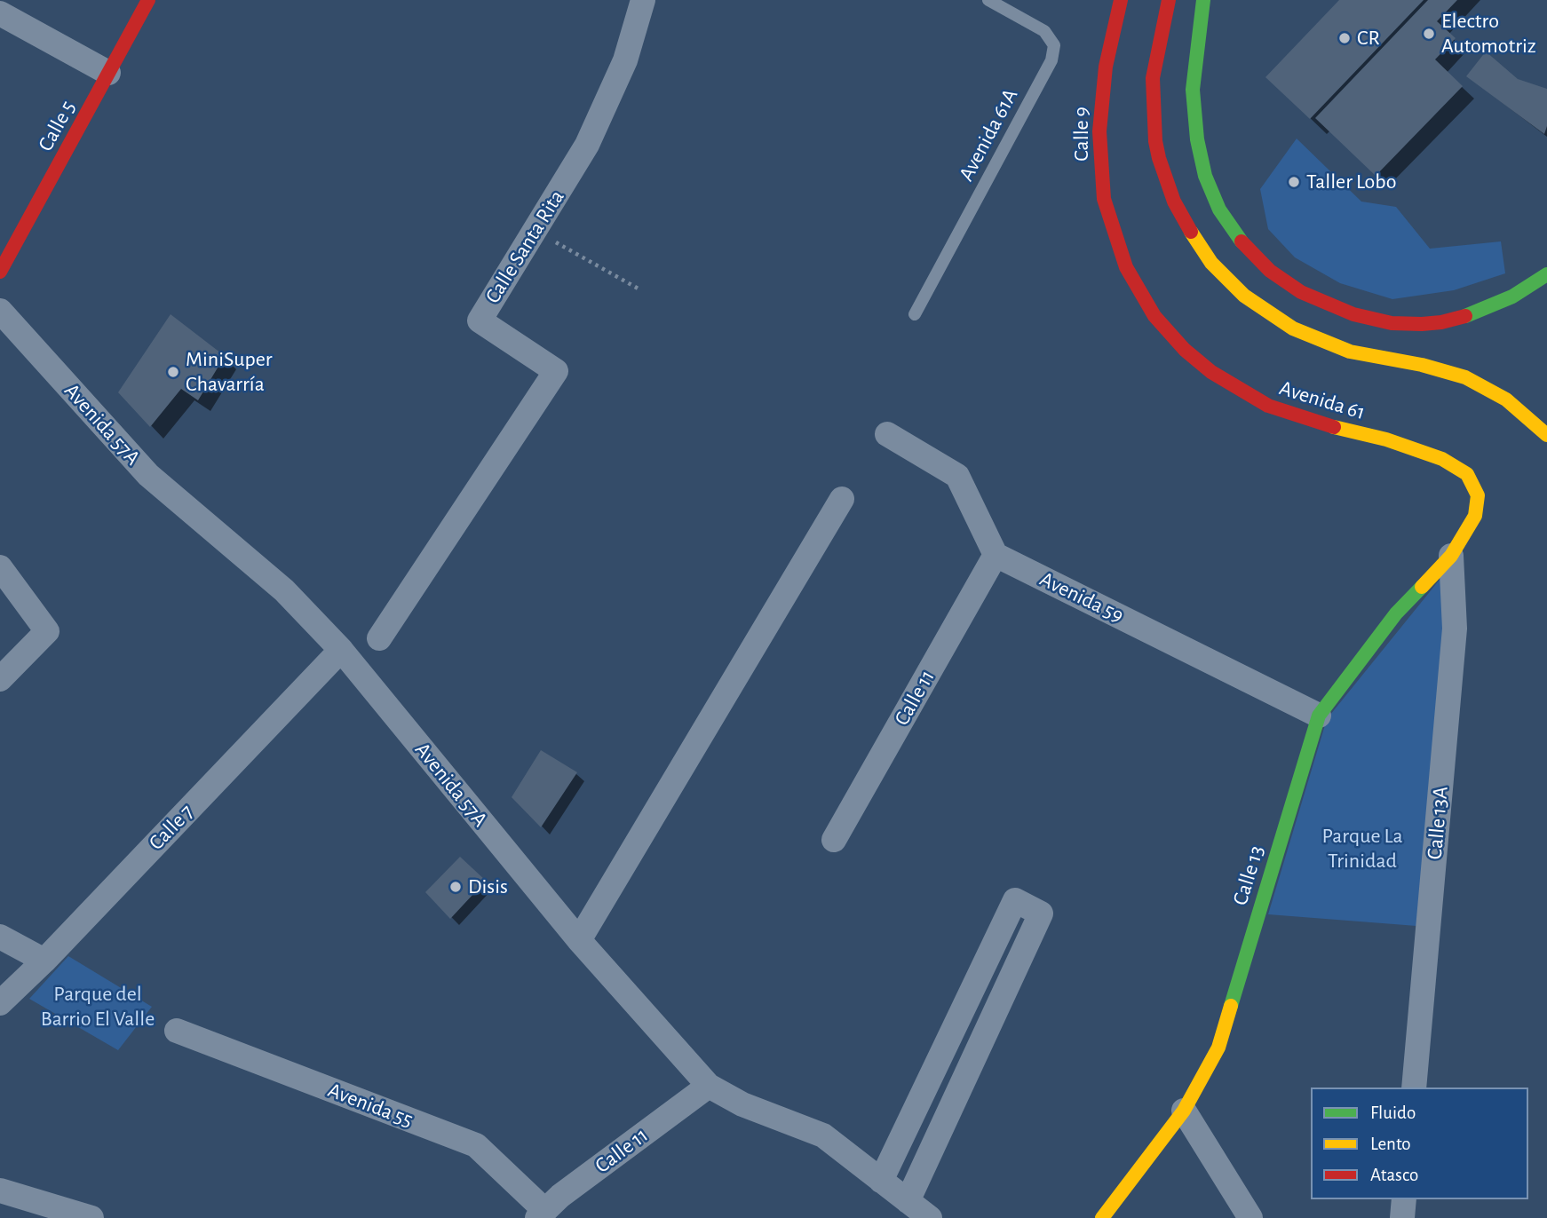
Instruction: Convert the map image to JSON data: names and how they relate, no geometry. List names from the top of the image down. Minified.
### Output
{"streets":{"main road":["Calle 5","Calle 9","Avenida 61","Calle 13"],"street":["Calle Santa Rita","Avenida 57A","Avenida 59","Calle 11","Calle 13A","Calle 7","Avenida 55"],"lane":["Avenida 61A"]},"crossings":[["Calle 9","Avenida 61"],["Avenida 61","Calle 13A"],["Avenida 61","Calle 13"],["Avenida 57A","Calle 11"],["Avenida 57A","Calle 7"],["Avenida 59","Calle 11"],["Avenida 59","Calle 13"],["Calle 11","Avenida 55"],["Calle 13A","Calle 13"]],"parks":["Parque La Trinidad","Parque del Barrio El Valle"],"places":["Electro Automotriz","CR","Taller Lobo","MiniSuper Chavarría","Disis"],"legend":["Fluido","Lento","Atasco"]}
